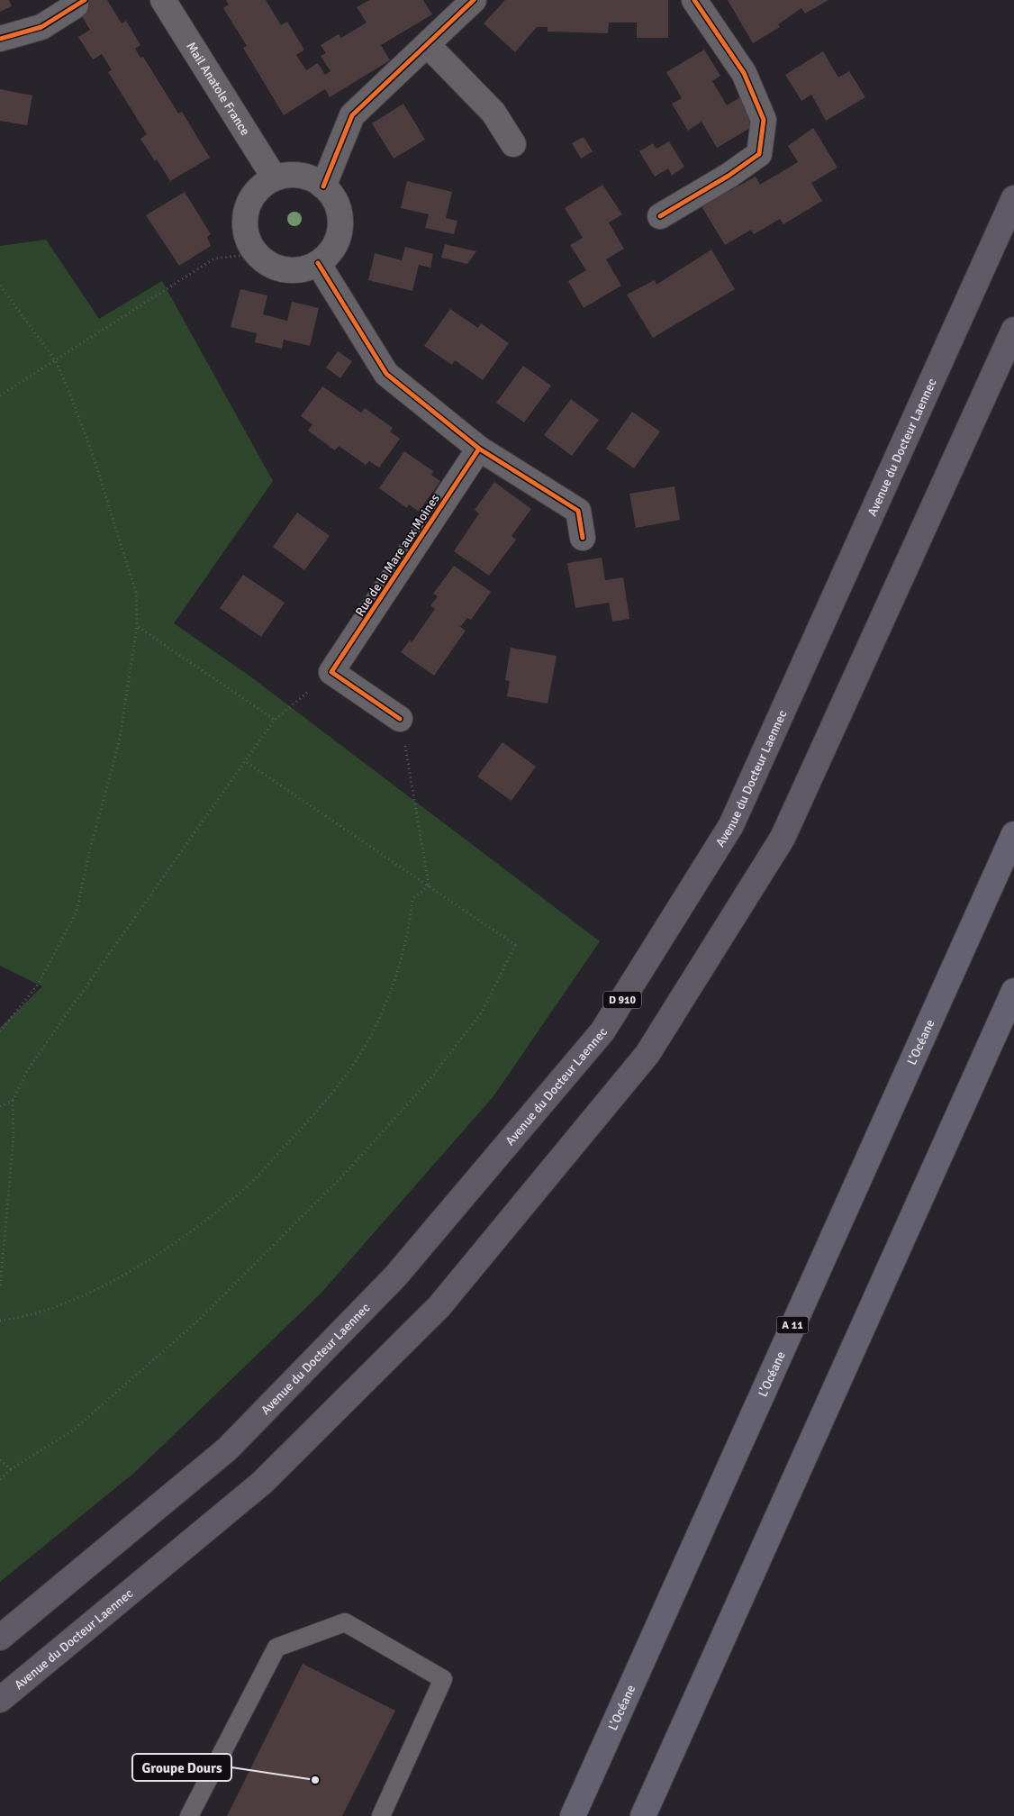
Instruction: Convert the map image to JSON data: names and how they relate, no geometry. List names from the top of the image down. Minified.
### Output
{"streets":{"highway":["L’Océane","A 11"],"main road":["Avenue du Docteur Laennec","D 910"],"street":["Mail Anatole France","Rue de la Mare aux Moines"]},"places":["Groupe Dours"]}
